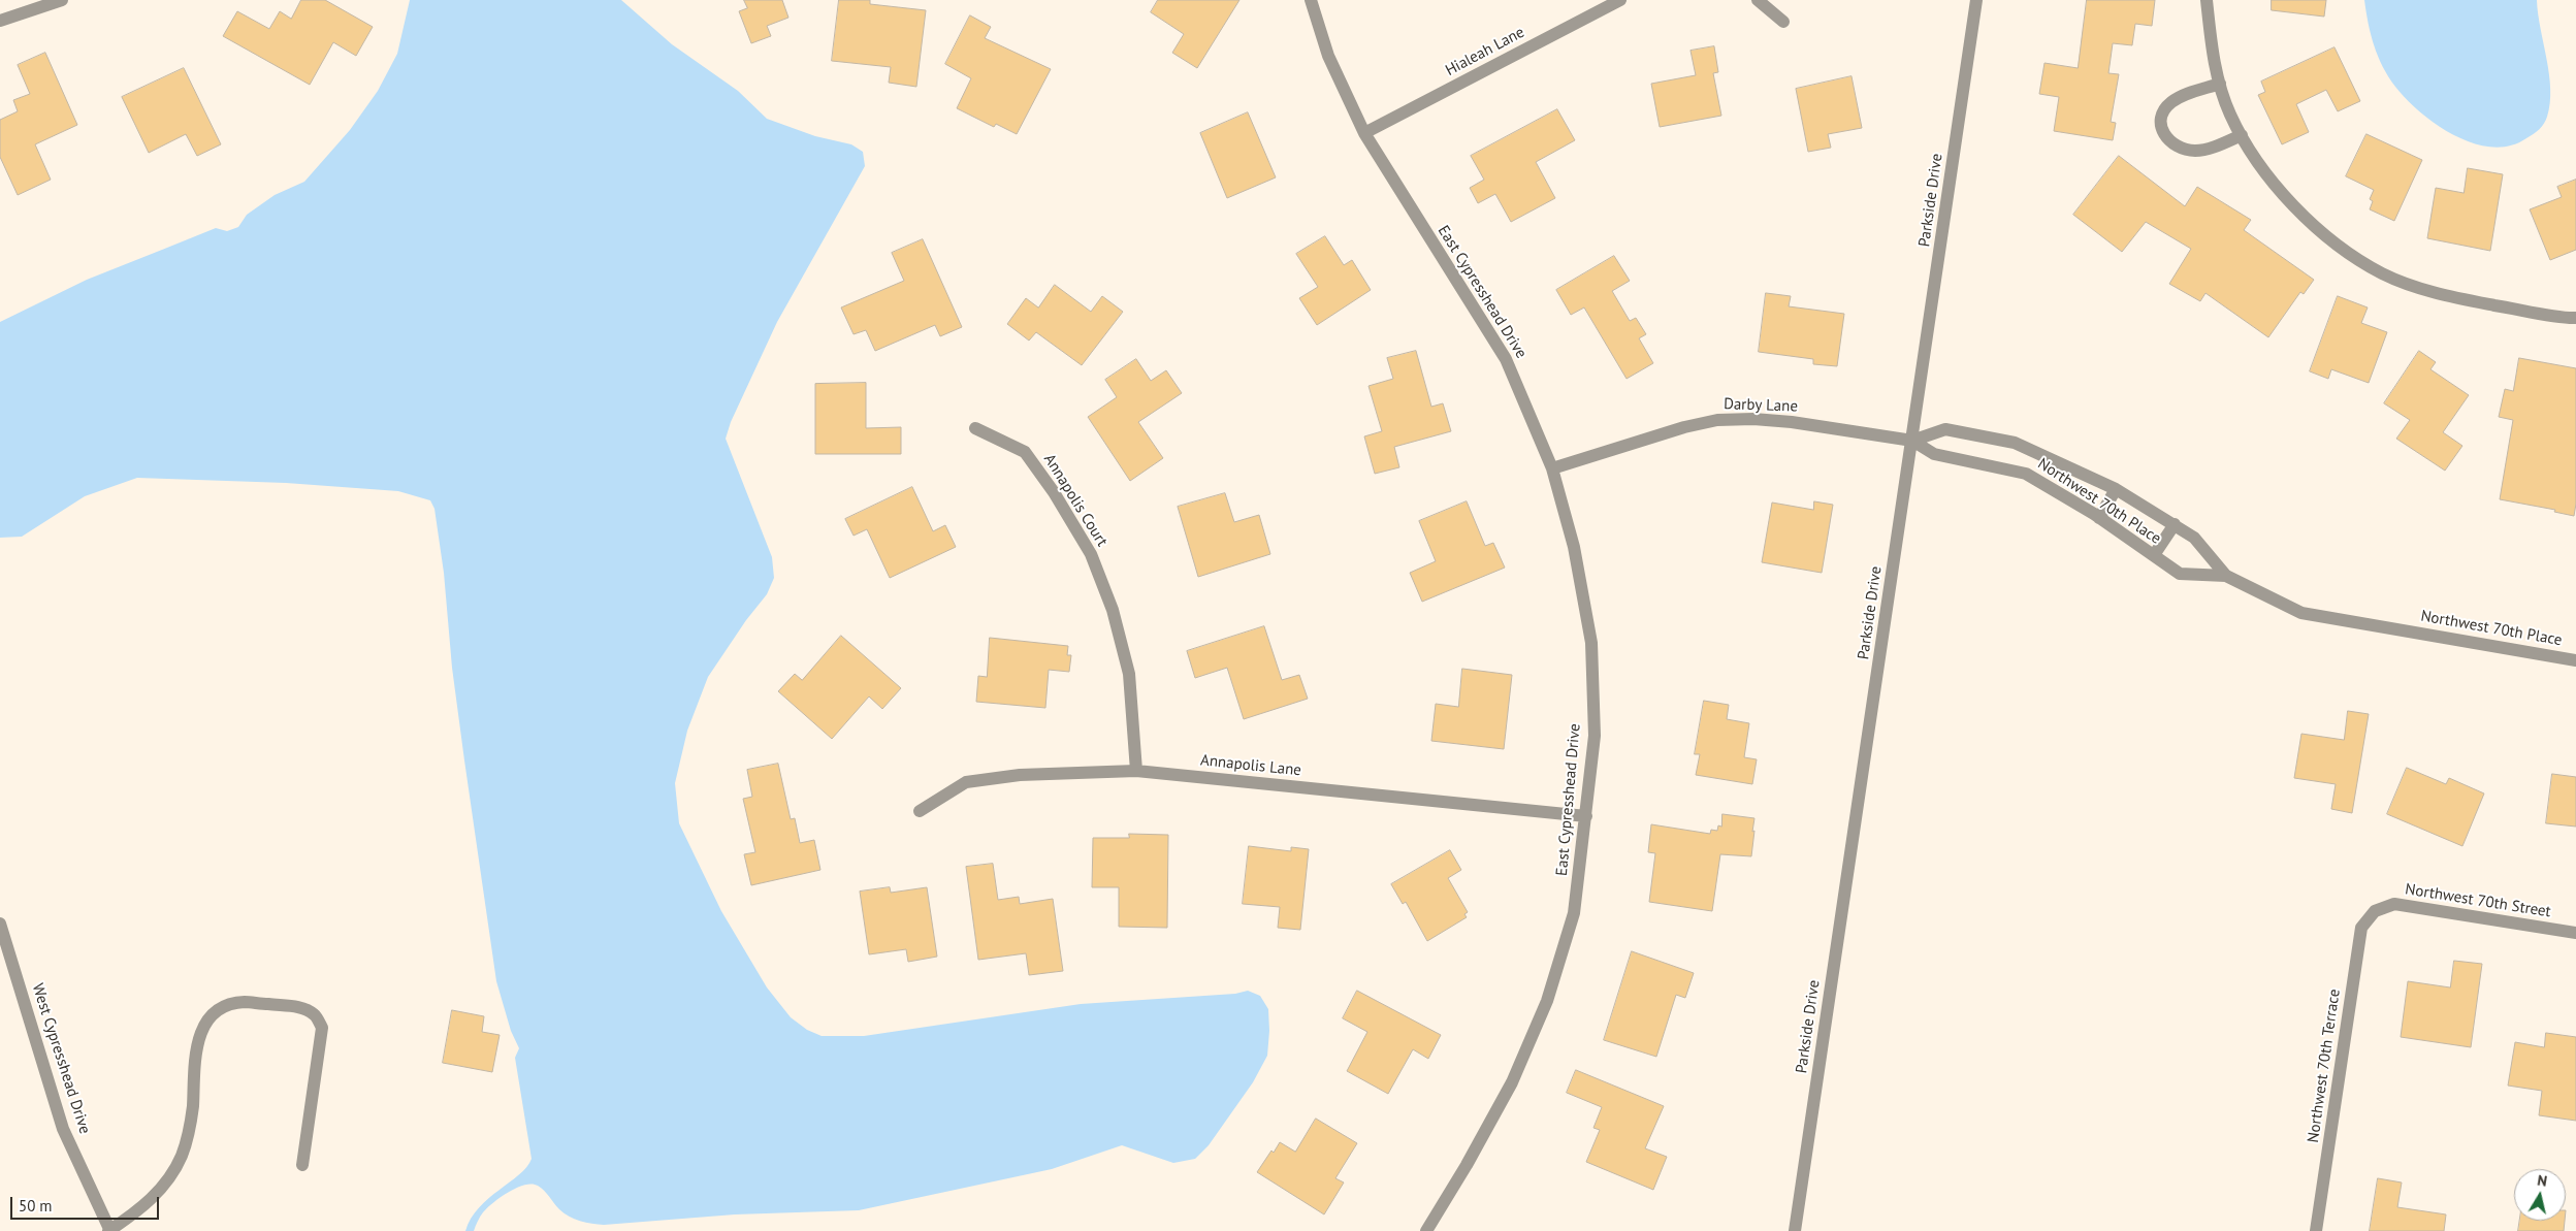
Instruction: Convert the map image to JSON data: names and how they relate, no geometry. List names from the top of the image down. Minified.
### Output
{"streets":{"street":["Hialeah Lane","Parkside Drive","East Cypresshead Drive","Darby Lane","Annapolis Court","Northwest 70th Place","Annapolis Lane","Northwest 70th Street","West Cypresshead Drive","Northwest 70th Terrace"]},"crossings":[["Hialeah Lane","East Cypresshead Drive"],["Parkside Drive","Darby Lane"],["Parkside Drive","Northwest 70th Place"],["East Cypresshead Drive","Darby Lane"],["East Cypresshead Drive","Annapolis Lane"],["Darby Lane","Northwest 70th Place"],["Annapolis Court","Annapolis Lane"],["Northwest 70th Street","Northwest 70th Terrace"]],"scale_bar":"50 m","north":"top"}
